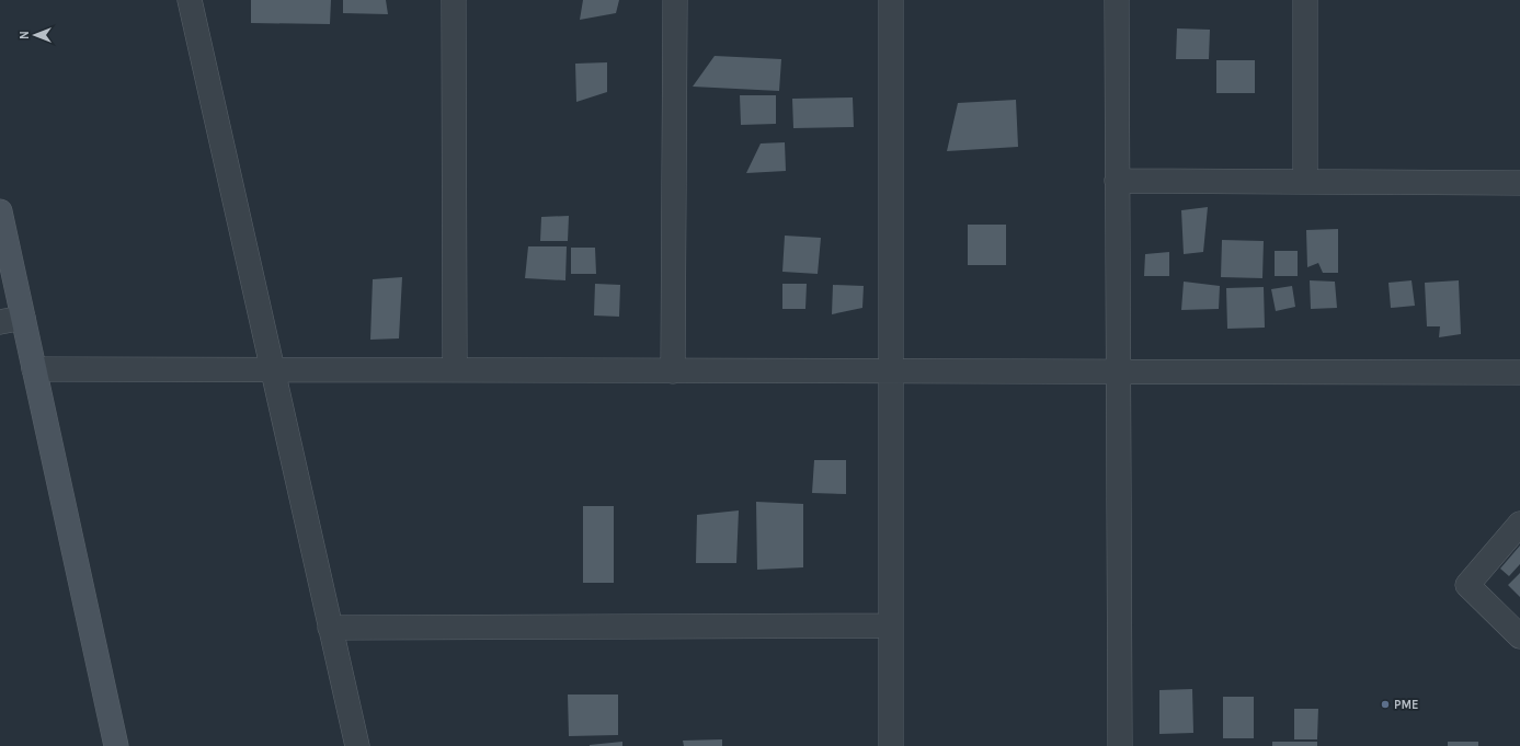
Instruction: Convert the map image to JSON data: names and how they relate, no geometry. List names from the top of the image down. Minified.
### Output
{"places":["PME"],"north":"left"}
